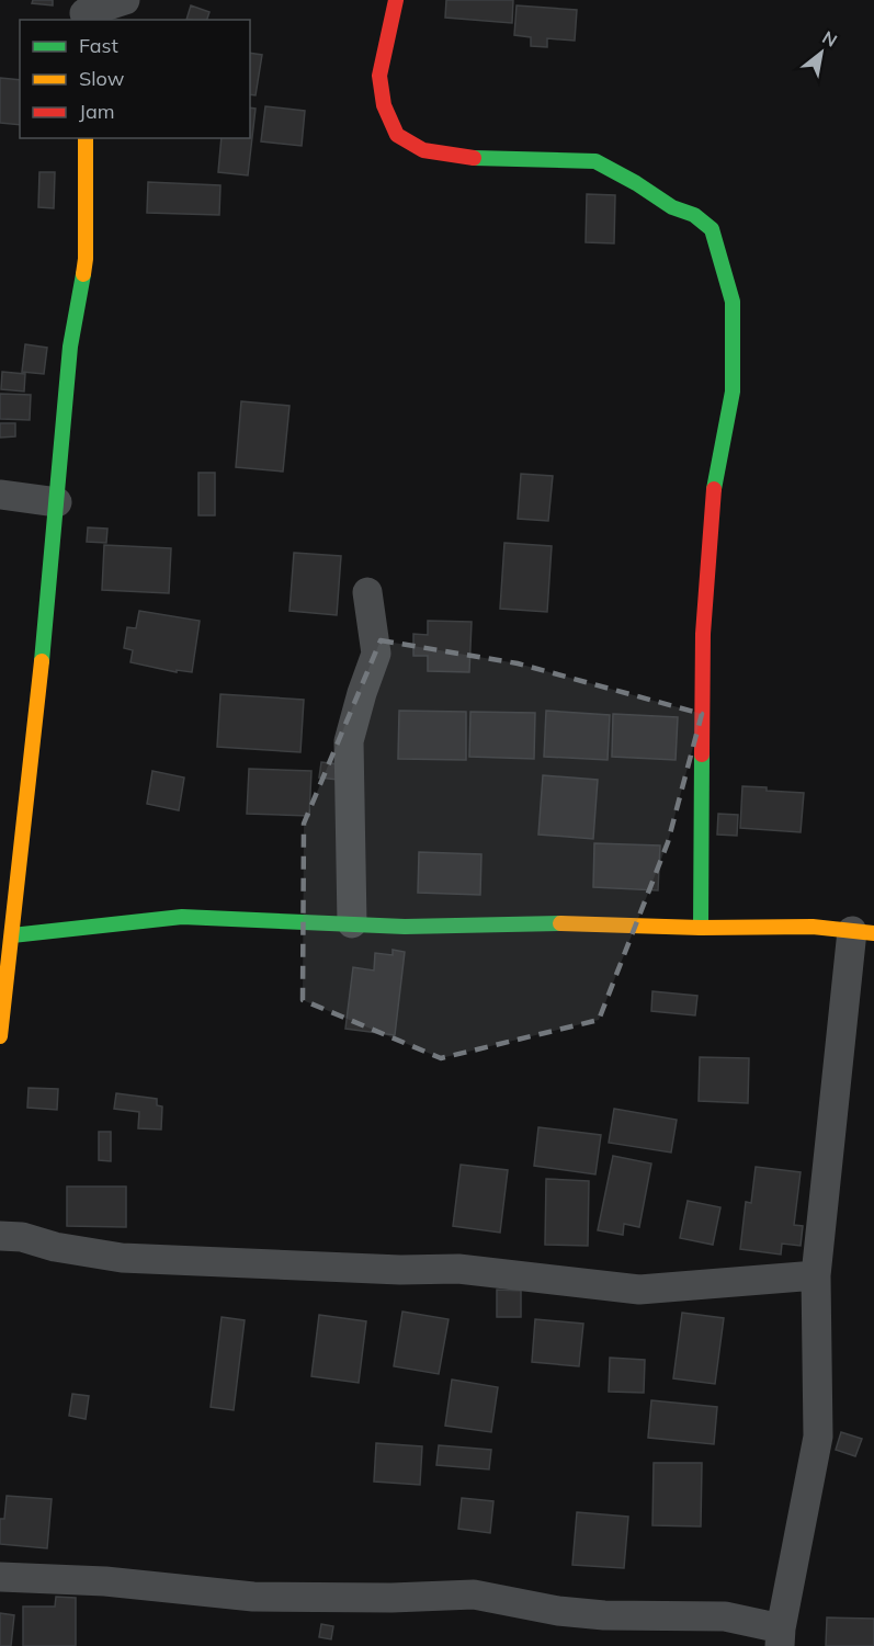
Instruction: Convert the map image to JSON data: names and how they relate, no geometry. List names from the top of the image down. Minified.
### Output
{"legend":["Fast","Slow","Jam"],"north":"top right"}
